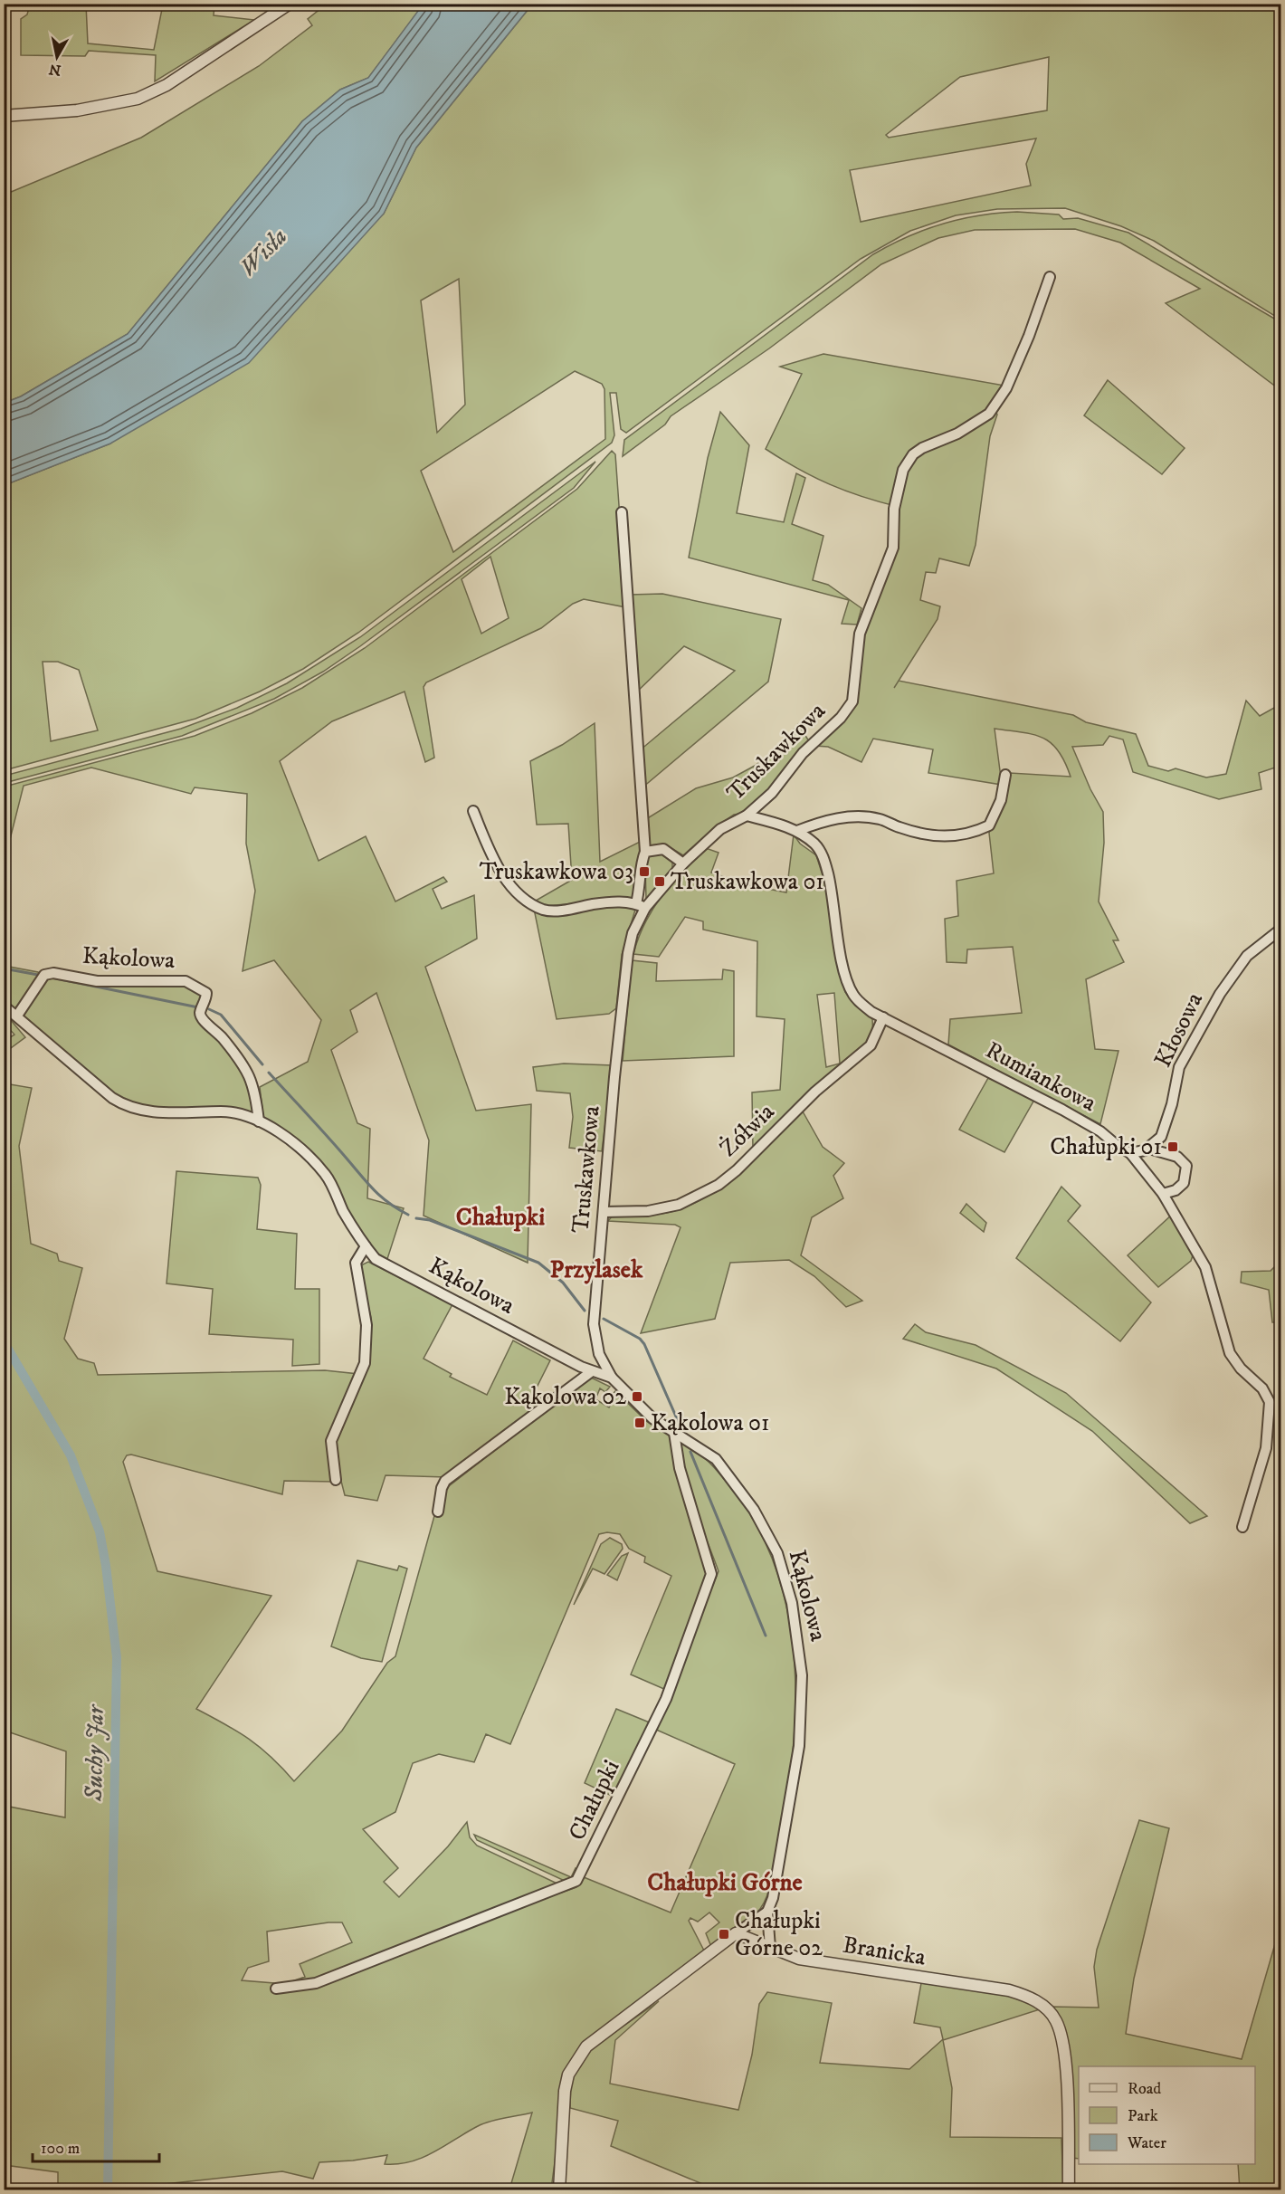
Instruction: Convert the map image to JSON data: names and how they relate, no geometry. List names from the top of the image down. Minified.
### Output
{"streets":{"street":["Truskawkowa","Kąkolowa","Kłosowa","Rumiankowa","Żółwia","Chałupki","Branicka"]},"crossings":[["Truskawkowa","Kąkolowa"],["Truskawkowa","Rumiankowa"],["Truskawkowa","Żółwia"],["Kąkolowa","Chałupki"],["Kąkolowa","Branicka"],["Rumiankowa","Żółwia"]],"districts":["Chałupki","Przylasek","Chałupki Górne"],"water":["Wisła","Suchy Jar"],"places":{"transit":["Truskawkowa 03","Truskawkowa 01","Chałupki 01","Kąkolowa 02","Kąkolowa 01","Chałupki Górne 02"]},"legend":["Road","Park","Water"],"scale_bar":"100 m","north":"bottom"}
